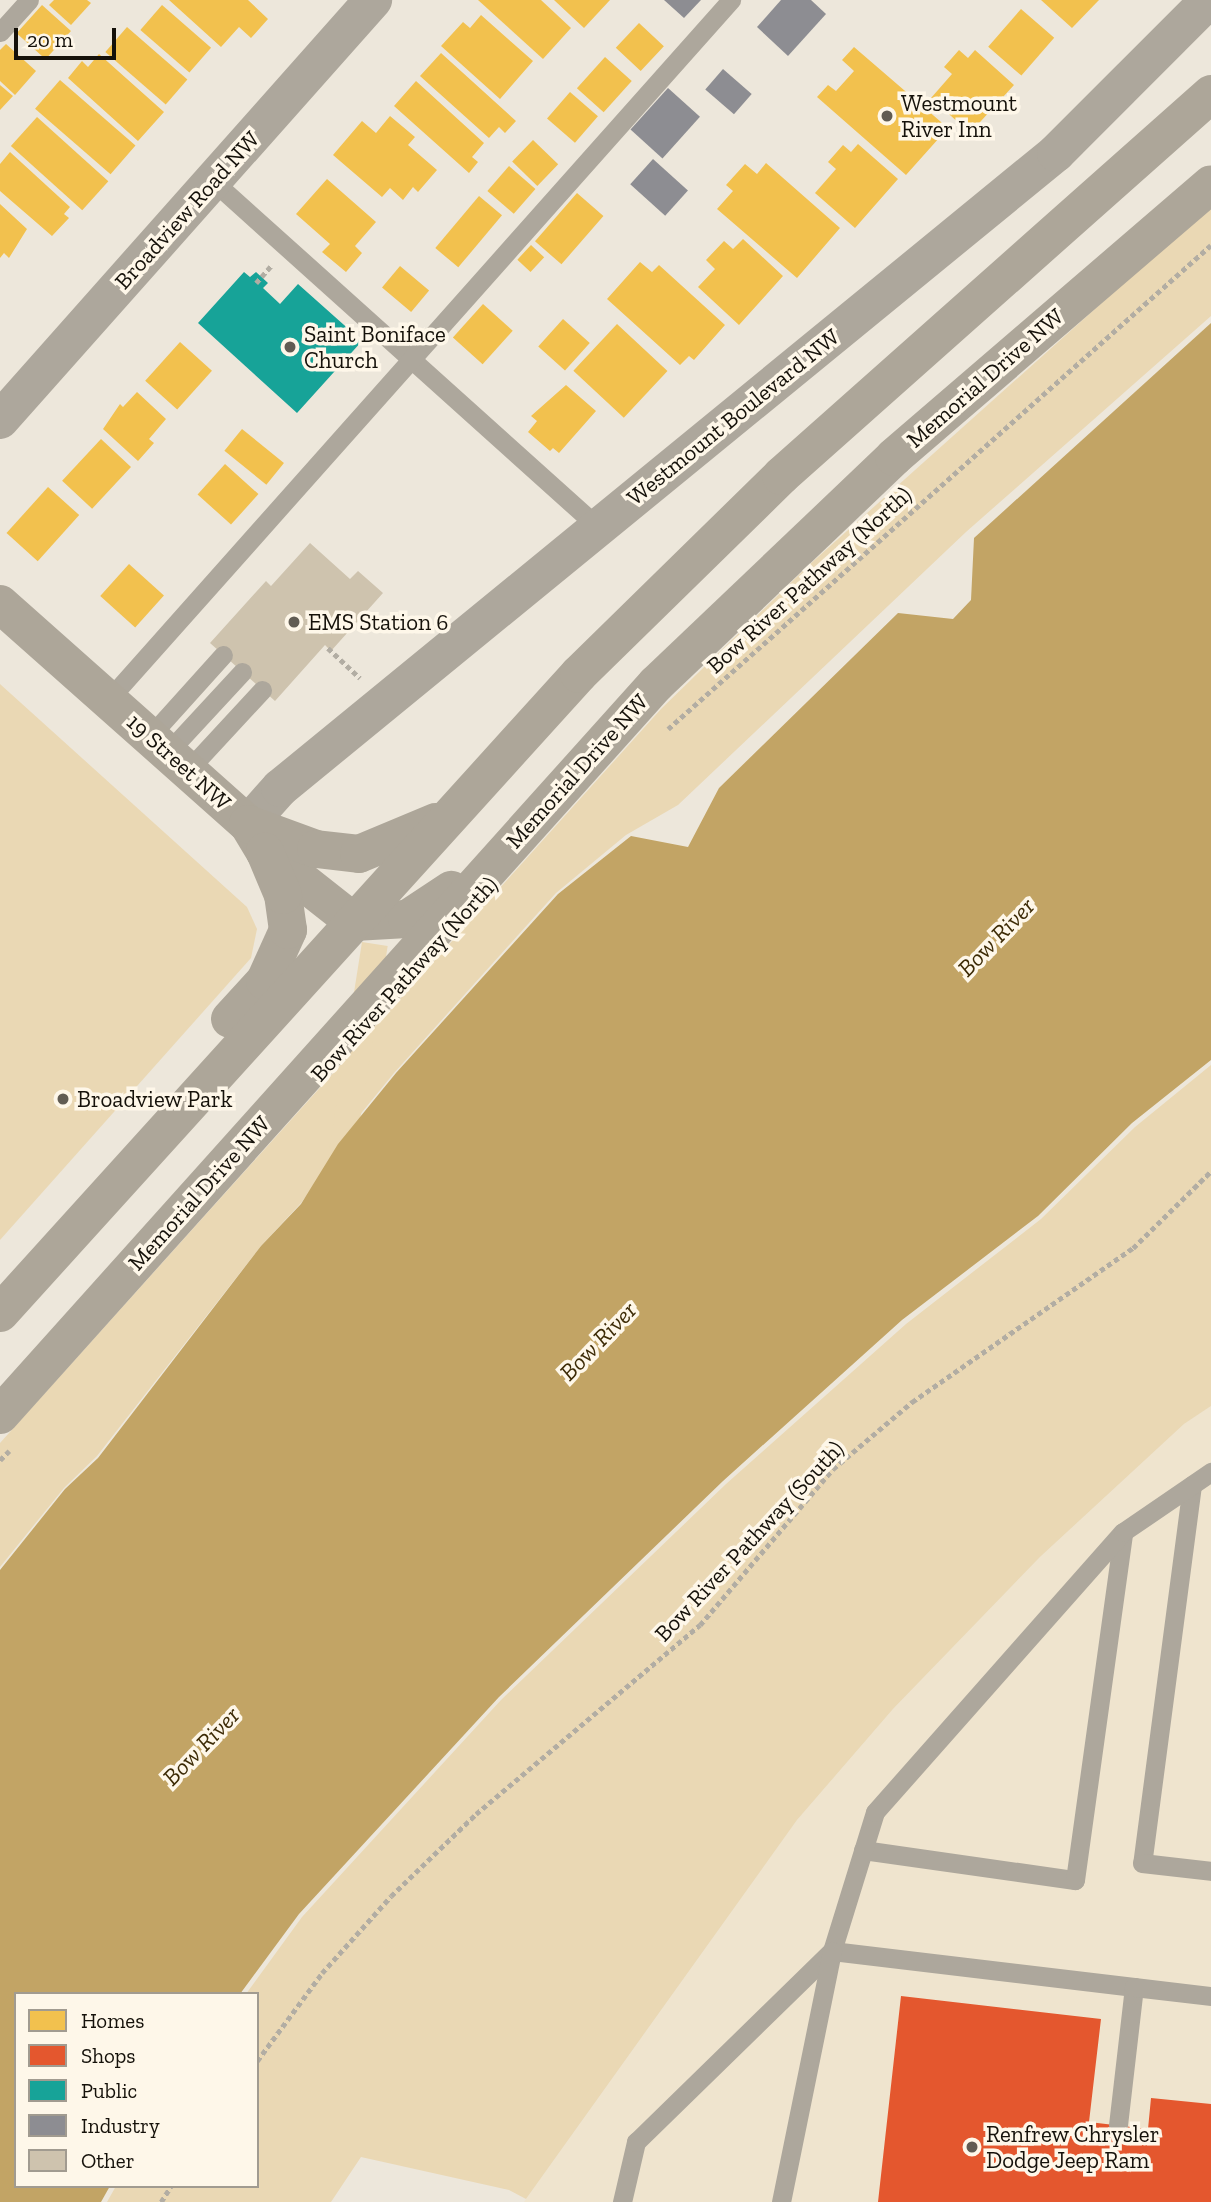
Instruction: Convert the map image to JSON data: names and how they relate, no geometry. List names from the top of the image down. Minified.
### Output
{"streets":{"main road":["Memorial Drive NW","19 Street NW"],"street":["Broadview Road NW","Westmount Boulevard NW"],"path":["Bow River Pathway (North)","Bow River Pathway (South)"]},"crossings":[["Westmount Boulevard NW","19 Street NW"]],"water":["Bow River"],"places":["Westmount River Inn","Saint Boniface Church","EMS Station 6","Broadview Park","Renfrew Chrysler Dodge Jeep Ram"],"legend":["Homes","Shops","Public","Industry","Other"],"scale_bar":"20 m"}
